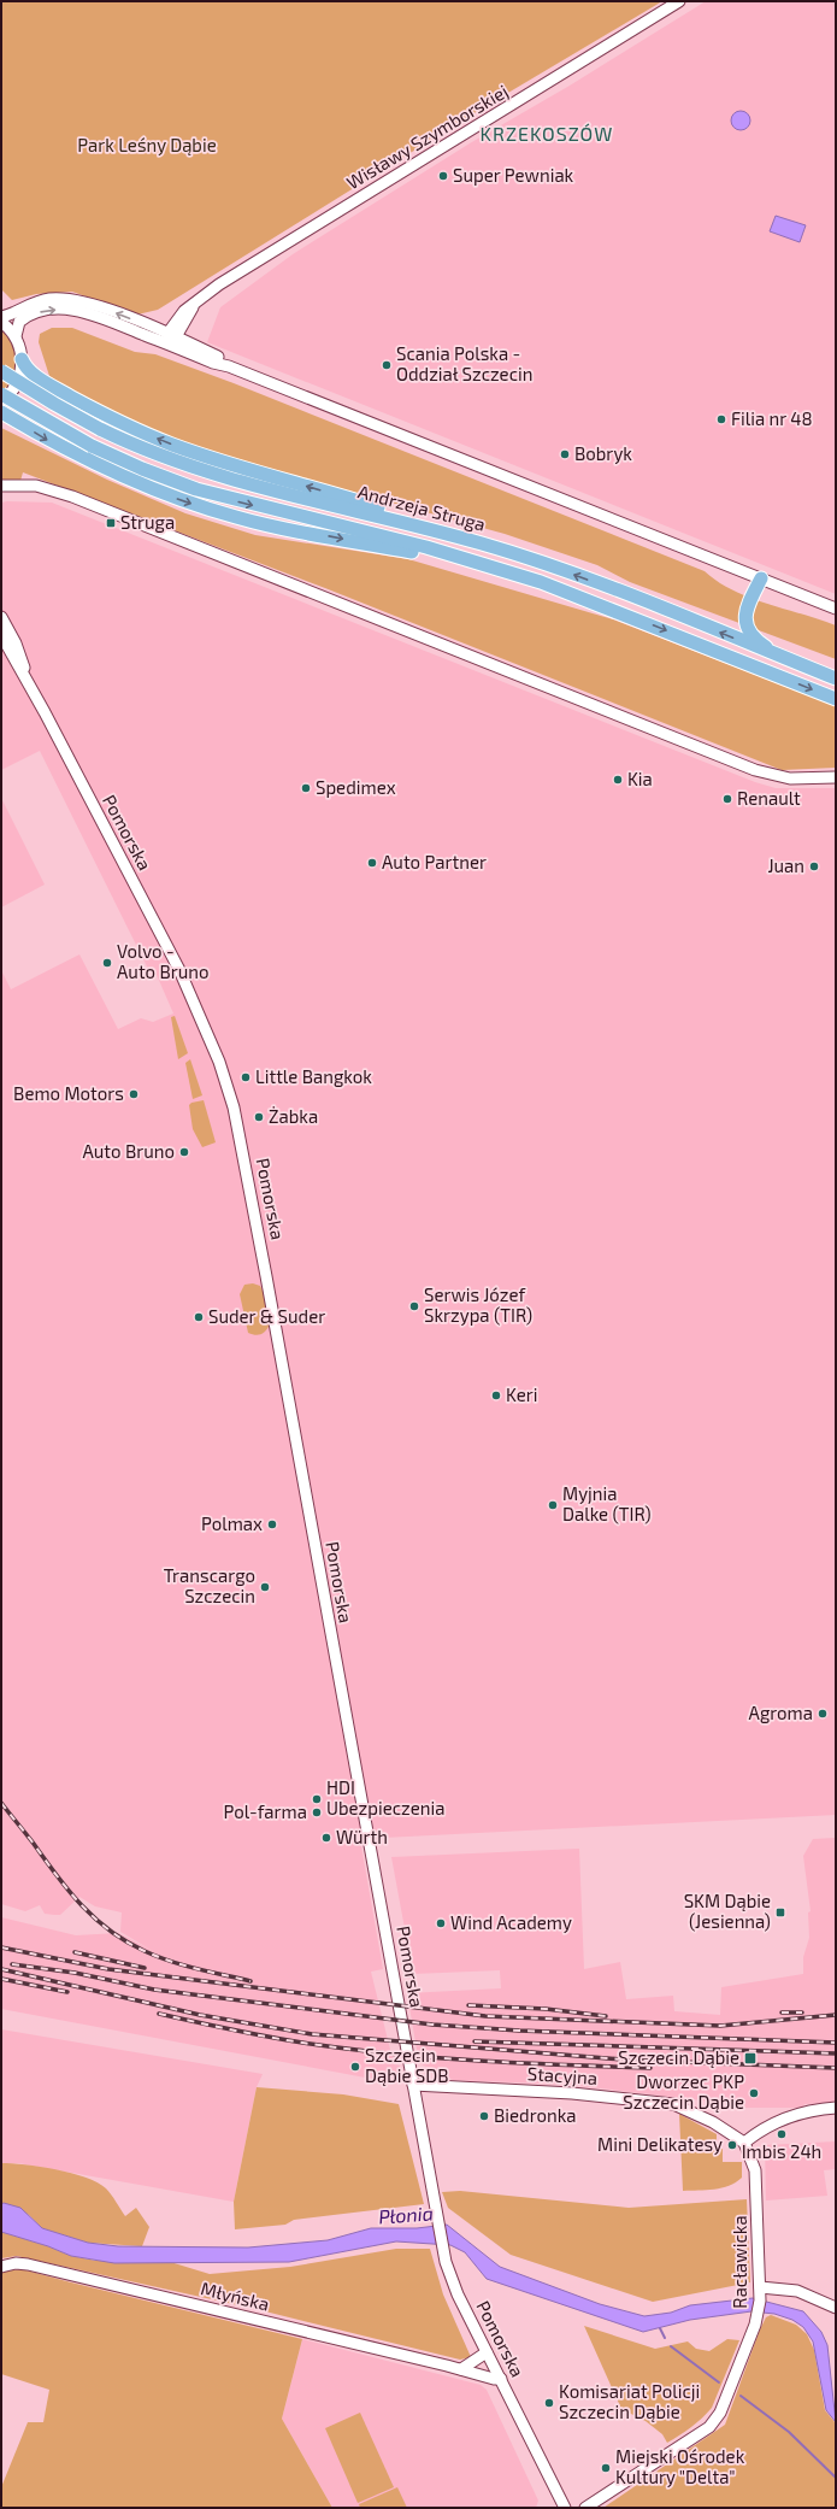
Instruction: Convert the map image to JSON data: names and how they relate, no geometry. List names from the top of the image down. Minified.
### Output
{"streets":{"main road":["Andrzeja Struga"],"street":["Wisławy Szymborskiej","Pomorska","Stacyjna","Racławicka","Młyńska"]},"crossings":[["Pomorska","Stacyjna"],["Pomorska","Młyńska"],["Stacyjna","Racławicka"]],"districts":["KRZEKOSZÓW"],"water":["Płonia"],"parks":["Park Leśny Dąbie"],"places":{"other":["Super Pewniak","Scania Polska - Oddział Szczecin","Filia nr 48","Bobryk","Kia","Spedimex","Renault","Auto Partner","Juan","Volvo - Auto Bruno","Little Bangkok","Bemo Motors","Żabka","Auto Bruno","Serwis Józef Skrzypa (TIR)","Suder & Suder","Keri","Myjnia Dalke (TIR)","Polmax","Transcargo Szczecin","Agroma","HDI Ubezpieczenia","Pol-farma","Würth","Wind Academy","Szczecin Dąbie SDB","Dworzec PKP Szczecin Dąbie","Biedronka","Imbis 24h","Mini Delikatesy","Komisariat Policji Szczecin Dąbie","Miejski Ośrodek Kultury \"Delta\""],"transit":["Struga","SKM Dąbie (Jesienna)","Szczecin Dąbie"]}}
